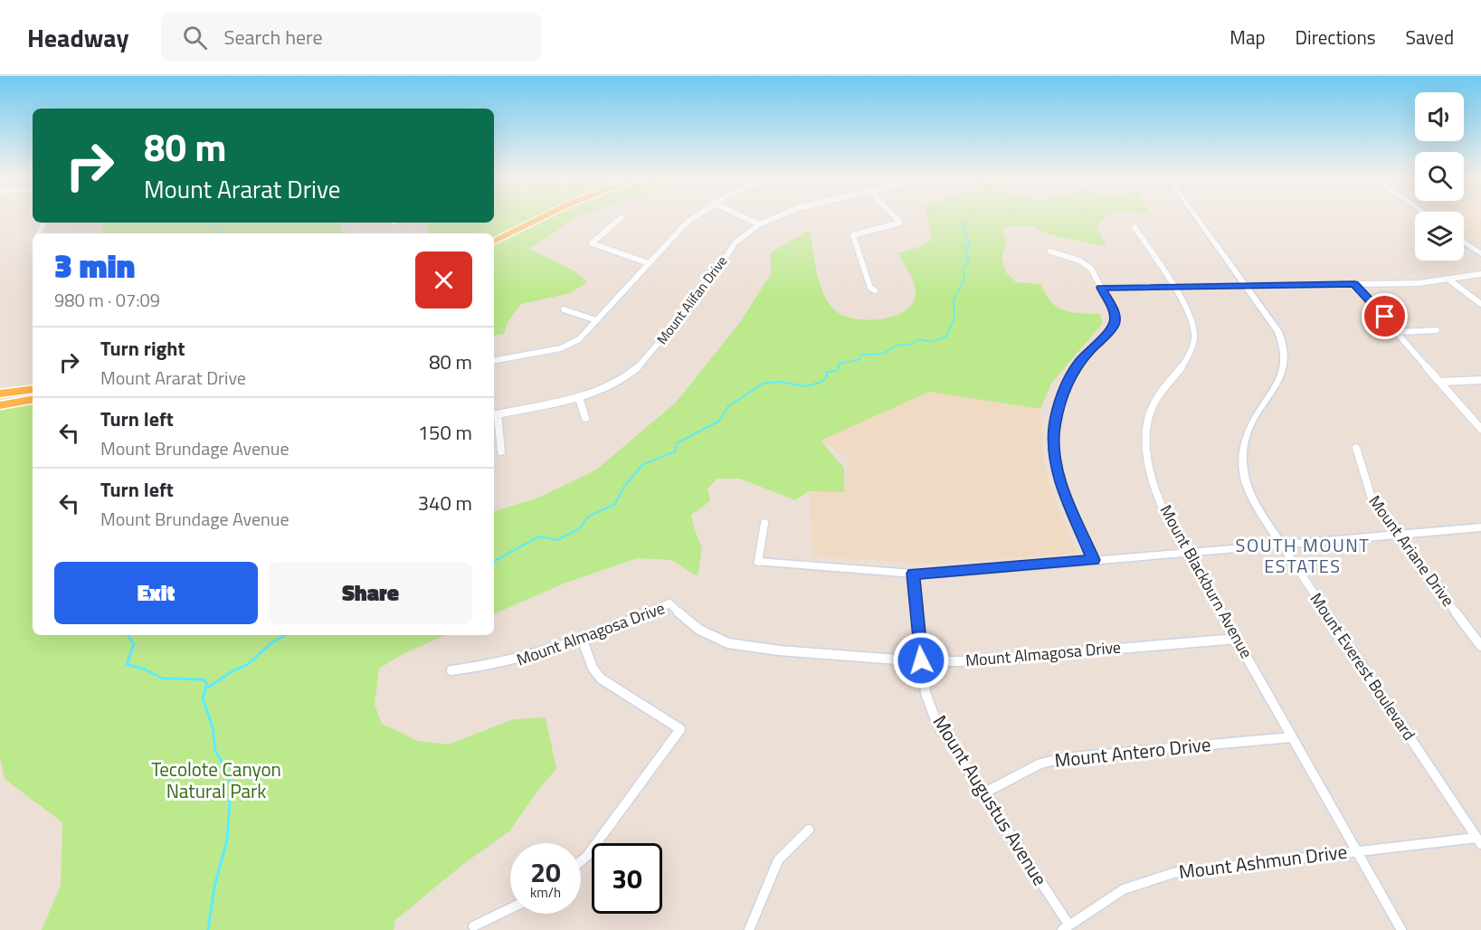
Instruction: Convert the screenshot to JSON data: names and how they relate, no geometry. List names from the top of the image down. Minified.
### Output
{"streets":{"street":["Mount Alifan Drive","Mount Ariane Drive","Mount Blackburn Avenue","Mount Almagosa Drive","Mount Everest Boulevard","Mount Antero Drive","Mount Augustus Avenue","Mount Ashmun Drive"]},"crossings":[["Mount Blackburn Avenue","Mount Almagosa Drive"],["Mount Blackburn Avenue","Mount Antero Drive"],["Mount Blackburn Avenue","Mount Ashmun Drive"],["Mount Almagosa Drive","Mount Augustus Avenue"],["Mount Everest Boulevard","Mount Ashmun Drive"],["Mount Antero Drive","Mount Augustus Avenue"],["Mount Augustus Avenue","Mount Ashmun Drive"]],"districts":["SOUTH MOUNT ESTATES"],"parks":["Tecolote Canyon Natural Park"],"page":{"header":"Headway","search":"Search here","nav":["Map","Directions","Saved"],"turn":["80 m","Mount Ararat Drive"],"heading":["3 min","980 m · 07:09"],"list":[{"name":"Turn right","note":"Mount Ararat Drive","value":"80 m"},{"name":"Turn left","note":"Mount Brundage Avenue","value":"150 m"},{"name":"Turn left","note":"Mount Brundage Avenue","value":"340 m"}],"buttons":["Exit","Share"],"speed":"20 km/h","limit":"30"}}
